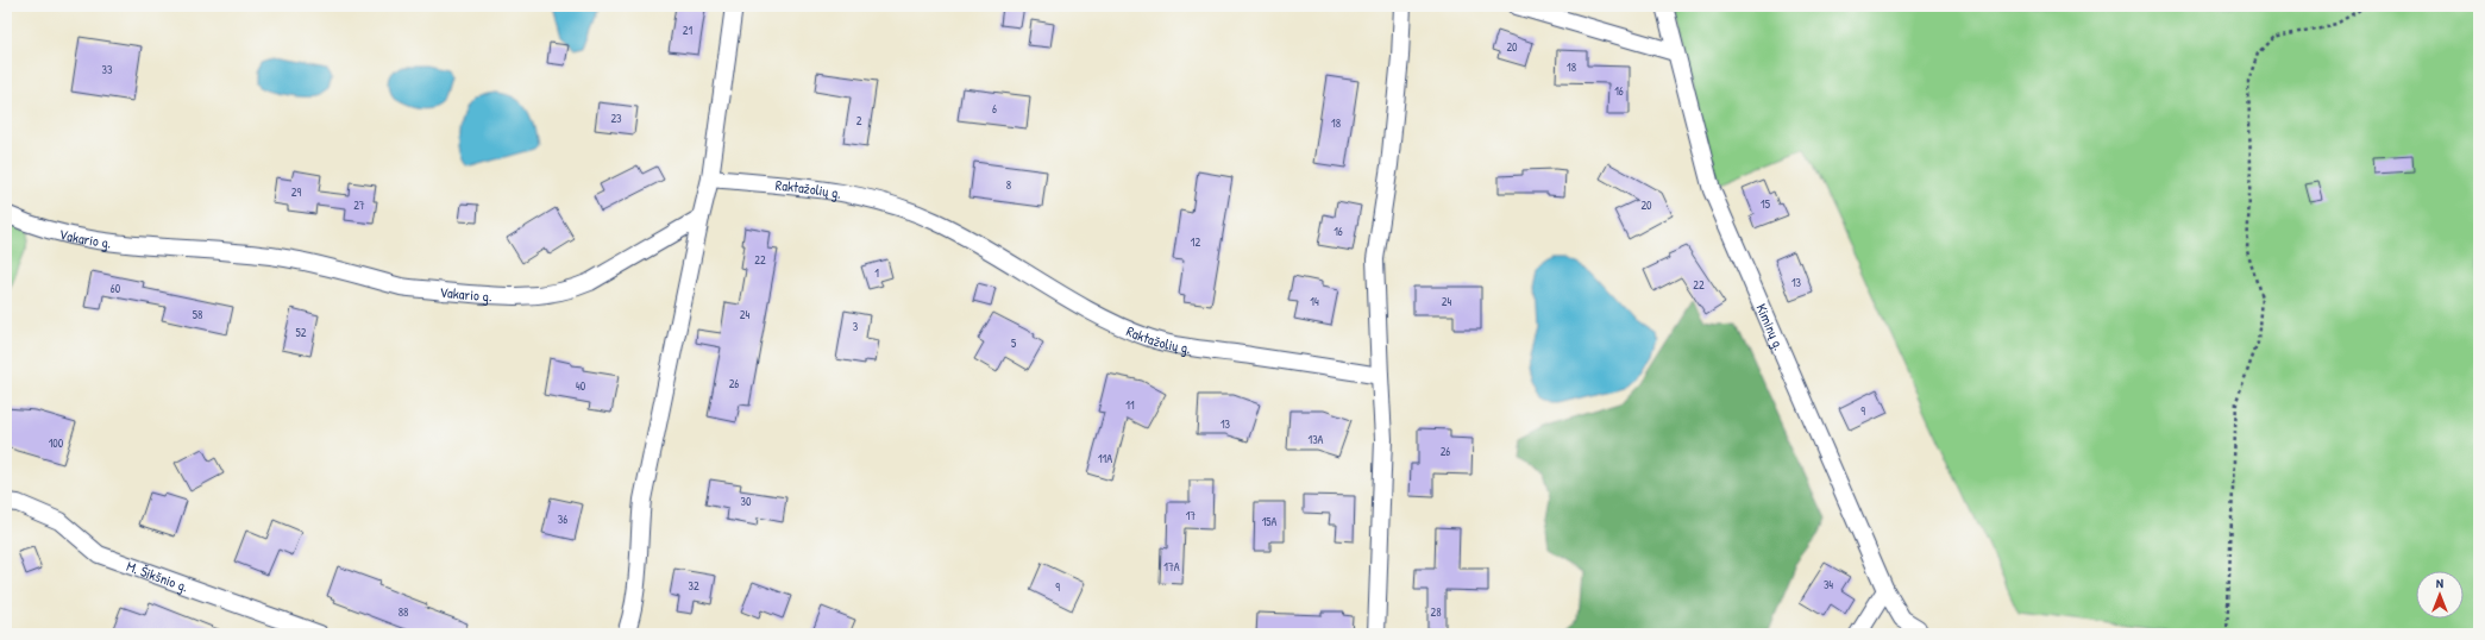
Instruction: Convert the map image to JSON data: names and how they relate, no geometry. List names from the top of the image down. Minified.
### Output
{"streets":{"street":["Raktažolių g.","Vakario g.","Kiminų g.","M. Šikšnio g."]},"house_numbers":["21","20","18","33","16","6","23","2","18","8","29","15","27","20","16","12","22","1","13","22","60","14","24","58","24","3","52","5","26","40","11","9","13","13A","100","26","11A","30","17","36","15A","17A","34","32","9","88","28"],"north":"top"}
